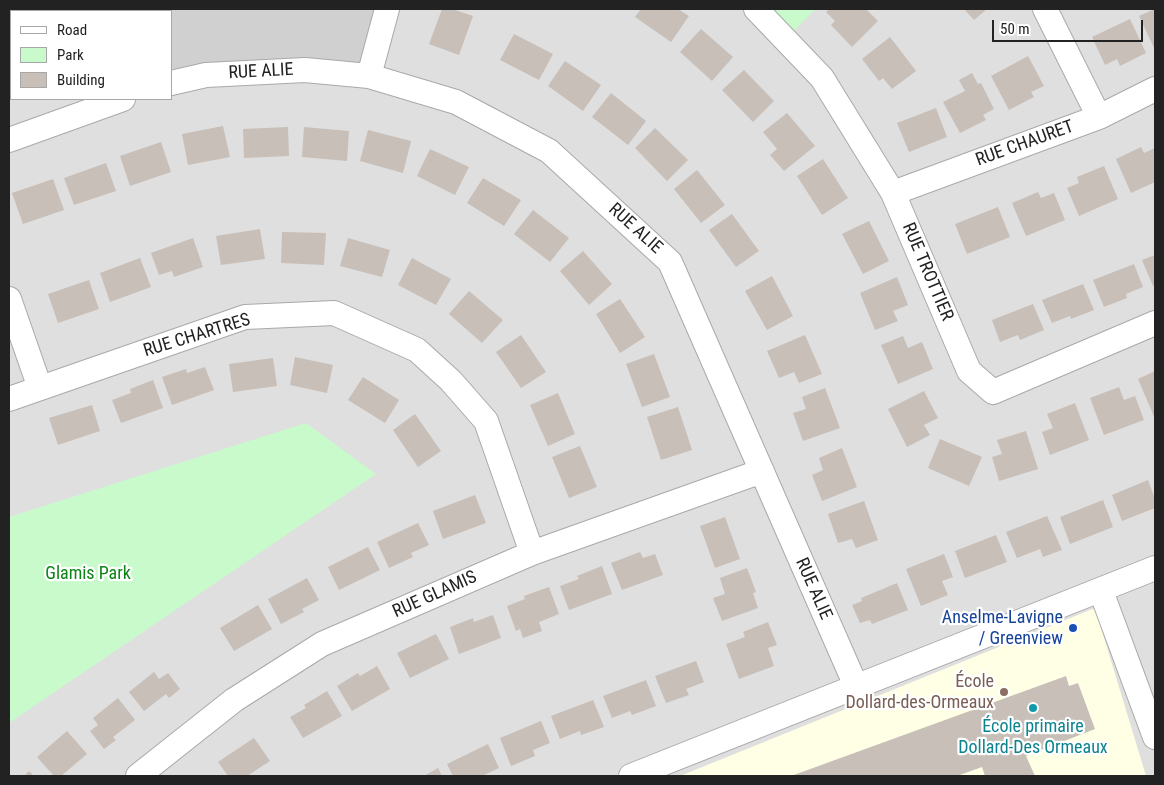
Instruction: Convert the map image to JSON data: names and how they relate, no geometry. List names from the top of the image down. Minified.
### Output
{"streets":{"street":["RUE ALIE","RUE CHAURET","RUE TROTTIER","RUE CHARTRES","RUE GLAMIS"]},"crossings":[["RUE ALIE","RUE GLAMIS"],["RUE CHAURET","RUE TROTTIER"],["RUE CHARTRES","RUE GLAMIS"]],"parks":["Glamis Park"],"places":["Anselme-Lavigne / Greenview","École Dollard-des-Ormeaux","École primaire Dollard-Des Ormeaux"],"legend":["Road","Park","Building"],"scale_bar":"50 m"}
